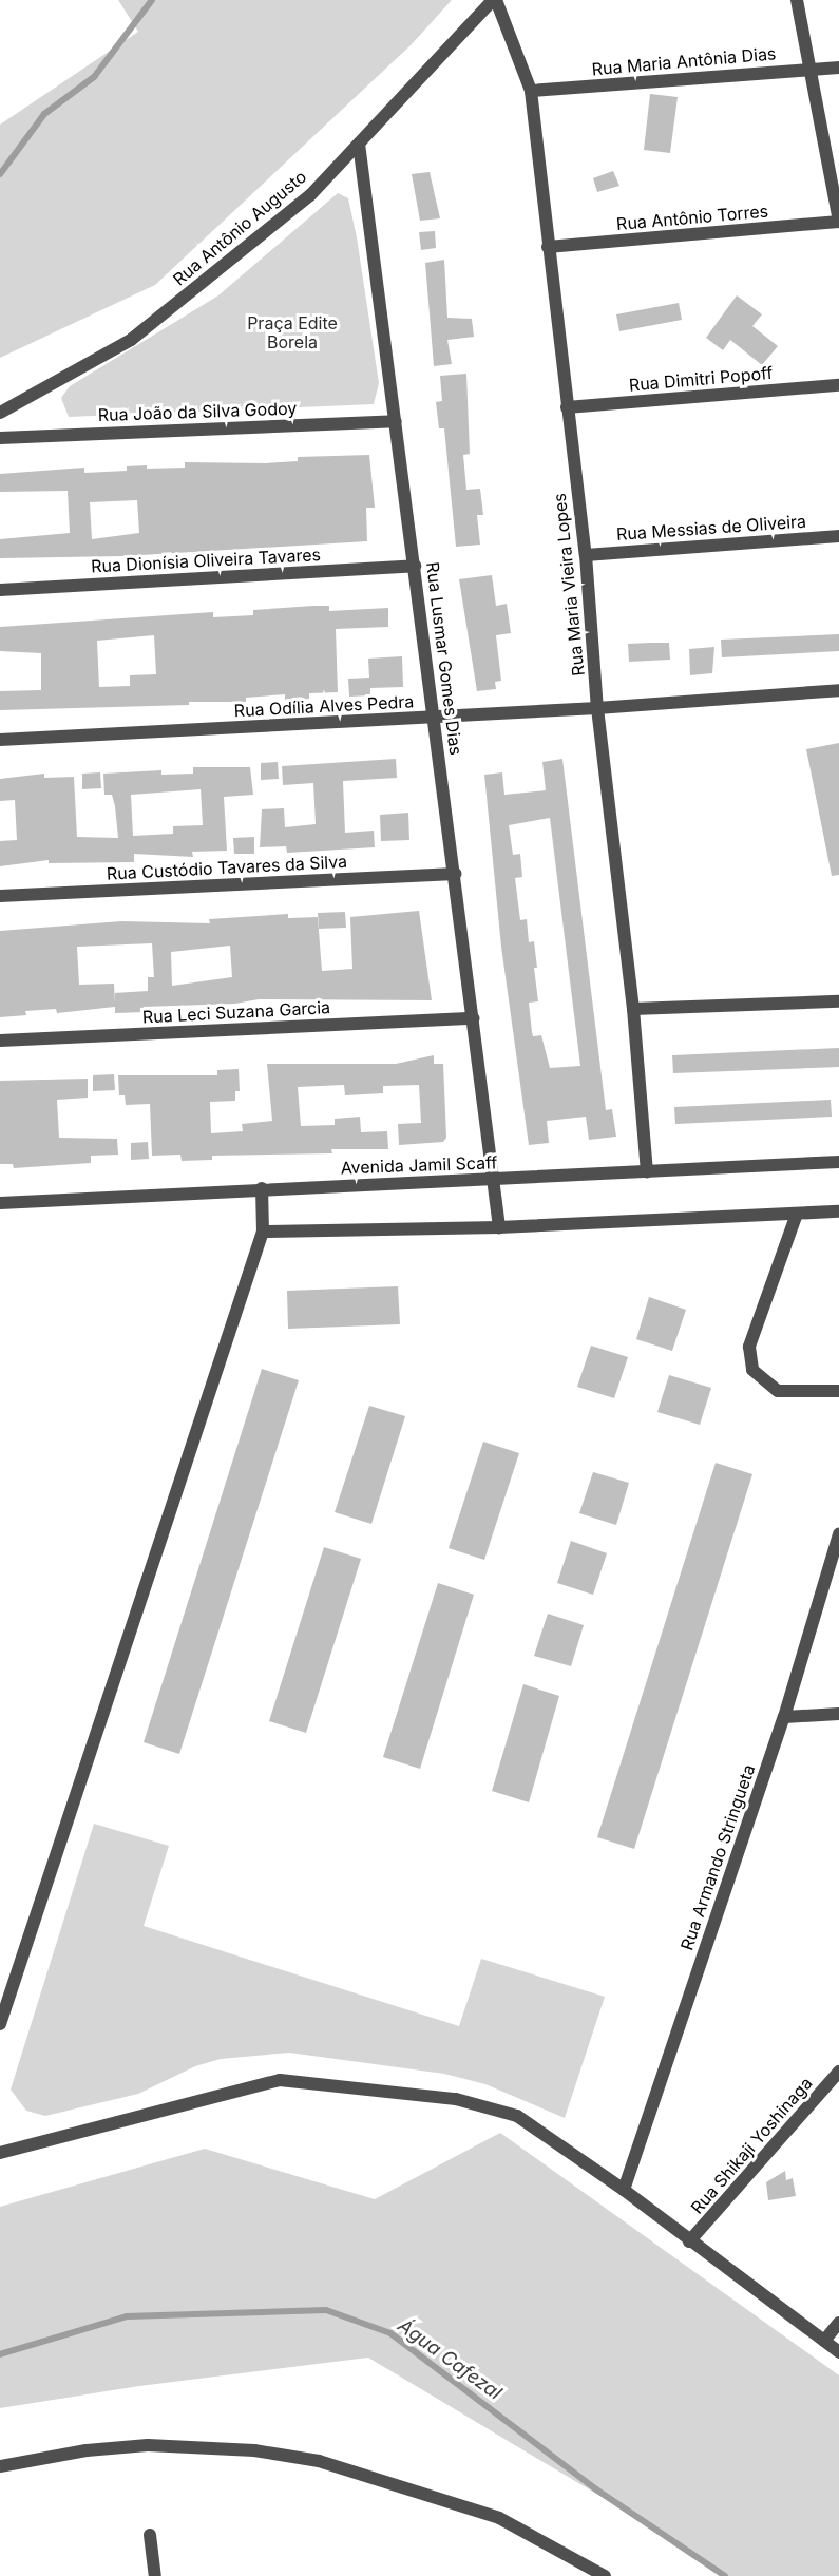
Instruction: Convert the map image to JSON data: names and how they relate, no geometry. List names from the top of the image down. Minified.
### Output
{"streets":{"street":["Rua Maria Antônia Dias","Rua Antônio Torres","Rua Antônio Augusto","Rua Dimitri Popoff","Rua João da Silva Godoy","Rua Messias de Oliveira","Rua Dionísia Oliveira Tavares","Rua Maria Vieira Lopes","Rua Lusmar Gomes Dias","Rua Odília Alves Pedra","Rua Custódio Tavares da Silva","Rua Leci Suzana Garcia","Avenida Jamil Scaff","Rua Armando Stringueta","Rua Shikaji Yoshinaga"]},"crossings":[["Rua Maria Antônia Dias","Rua Maria Vieira Lopes"],["Rua Antônio Torres","Rua Maria Vieira Lopes"],["Rua Antônio Augusto","Rua Maria Vieira Lopes"],["Rua Antônio Augusto","Rua Lusmar Gomes Dias"],["Rua Dimitri Popoff","Rua Maria Vieira Lopes"],["Rua João da Silva Godoy","Rua Lusmar Gomes Dias"],["Rua Messias de Oliveira","Rua Maria Vieira Lopes"],["Rua Dionísia Oliveira Tavares","Rua Lusmar Gomes Dias"],["Rua Maria Vieira Lopes","Rua Odília Alves Pedra"],["Rua Maria Vieira Lopes","Avenida Jamil Scaff"],["Rua Lusmar Gomes Dias","Rua Odília Alves Pedra"],["Rua Lusmar Gomes Dias","Rua Custódio Tavares da Silva"],["Rua Lusmar Gomes Dias","Rua Leci Suzana Garcia"],["Rua Lusmar Gomes Dias","Avenida Jamil Scaff"]],"water":["Água Cafezal"],"parks":["Praça Edite Borela"]}
